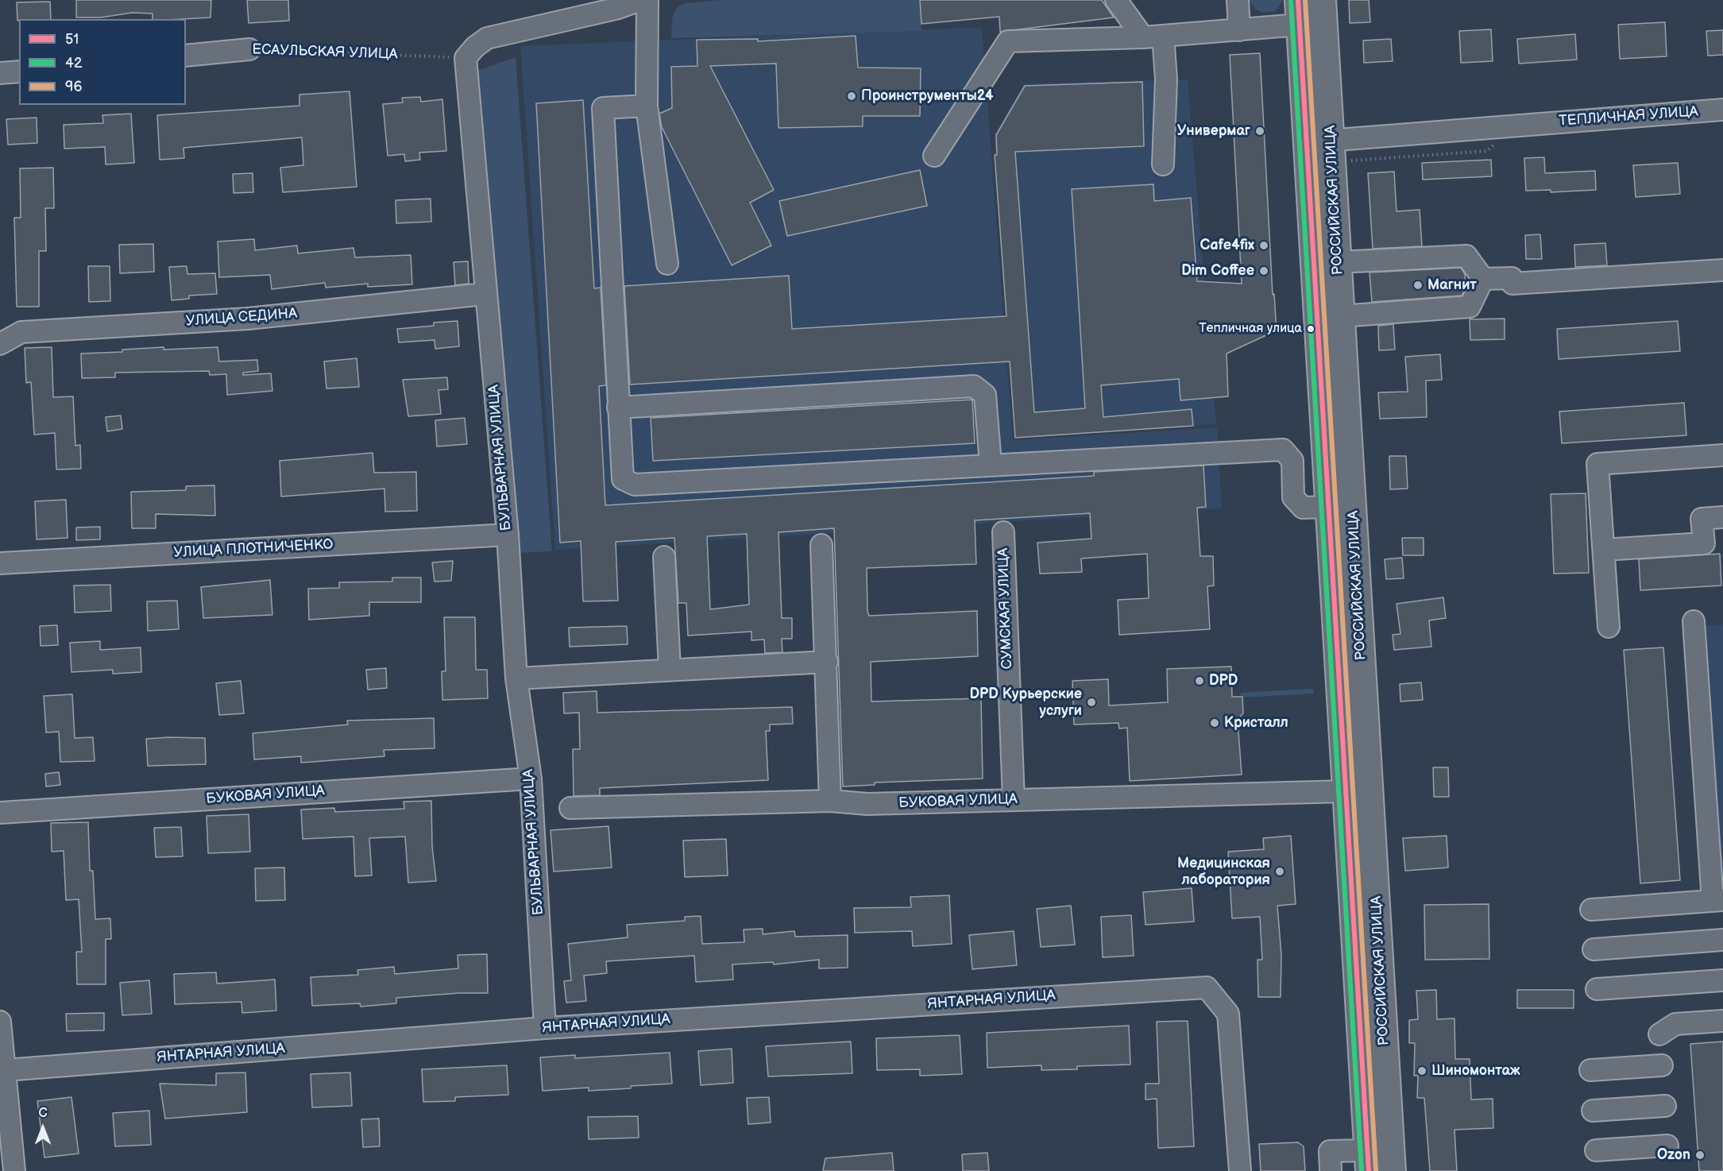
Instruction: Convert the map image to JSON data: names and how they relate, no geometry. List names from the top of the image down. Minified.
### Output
{"streets":{"main road":["РОССИЙСКАЯ УЛИЦА"],"street":["ЕСАУЛЬСКАЯ УЛИЦА","ТЕПЛИЧНАЯ УЛИЦА","УЛИЦА СЕДИНА","БУЛЬВАРНАЯ УЛИЦА","УЛИЦА ПЛОТНИЧЕНКО","СУМСКАЯ УЛИЦА","БУКОВАЯ УЛИЦА","ЯНТАРНАЯ УЛИЦА"]},"crossings":[["ЕСАУЛЬСКАЯ УЛИЦА","БУЛЬВАРНАЯ УЛИЦА"],["ТЕПЛИЧНАЯ УЛИЦА","РОССИЙСКАЯ УЛИЦА"],["РОССИЙСКАЯ УЛИЦА","БУКОВАЯ УЛИЦА"],["УЛИЦА СЕДИНА","БУЛЬВАРНАЯ УЛИЦА"],["БУЛЬВАРНАЯ УЛИЦА","УЛИЦА ПЛОТНИЧЕНКО"],["БУЛЬВАРНАЯ УЛИЦА","БУКОВАЯ УЛИЦА"],["БУЛЬВАРНАЯ УЛИЦА","ЯНТАРНАЯ УЛИЦА"],["СУМСКАЯ УЛИЦА","БУКОВАЯ УЛИЦА"]],"places":["Проинструменты24","Универмаг","Cafe4fix","Dim Coffee","Магнит","Тепличная улица","DPD","DPD Курьерские услуги","Кристалл","Медицинская лаборатория","Шиномонтаж","Ozon"],"lines":["transit line 51","transit line 96","transit line 42"],"legend":["51","42","96"],"north":"top"}
